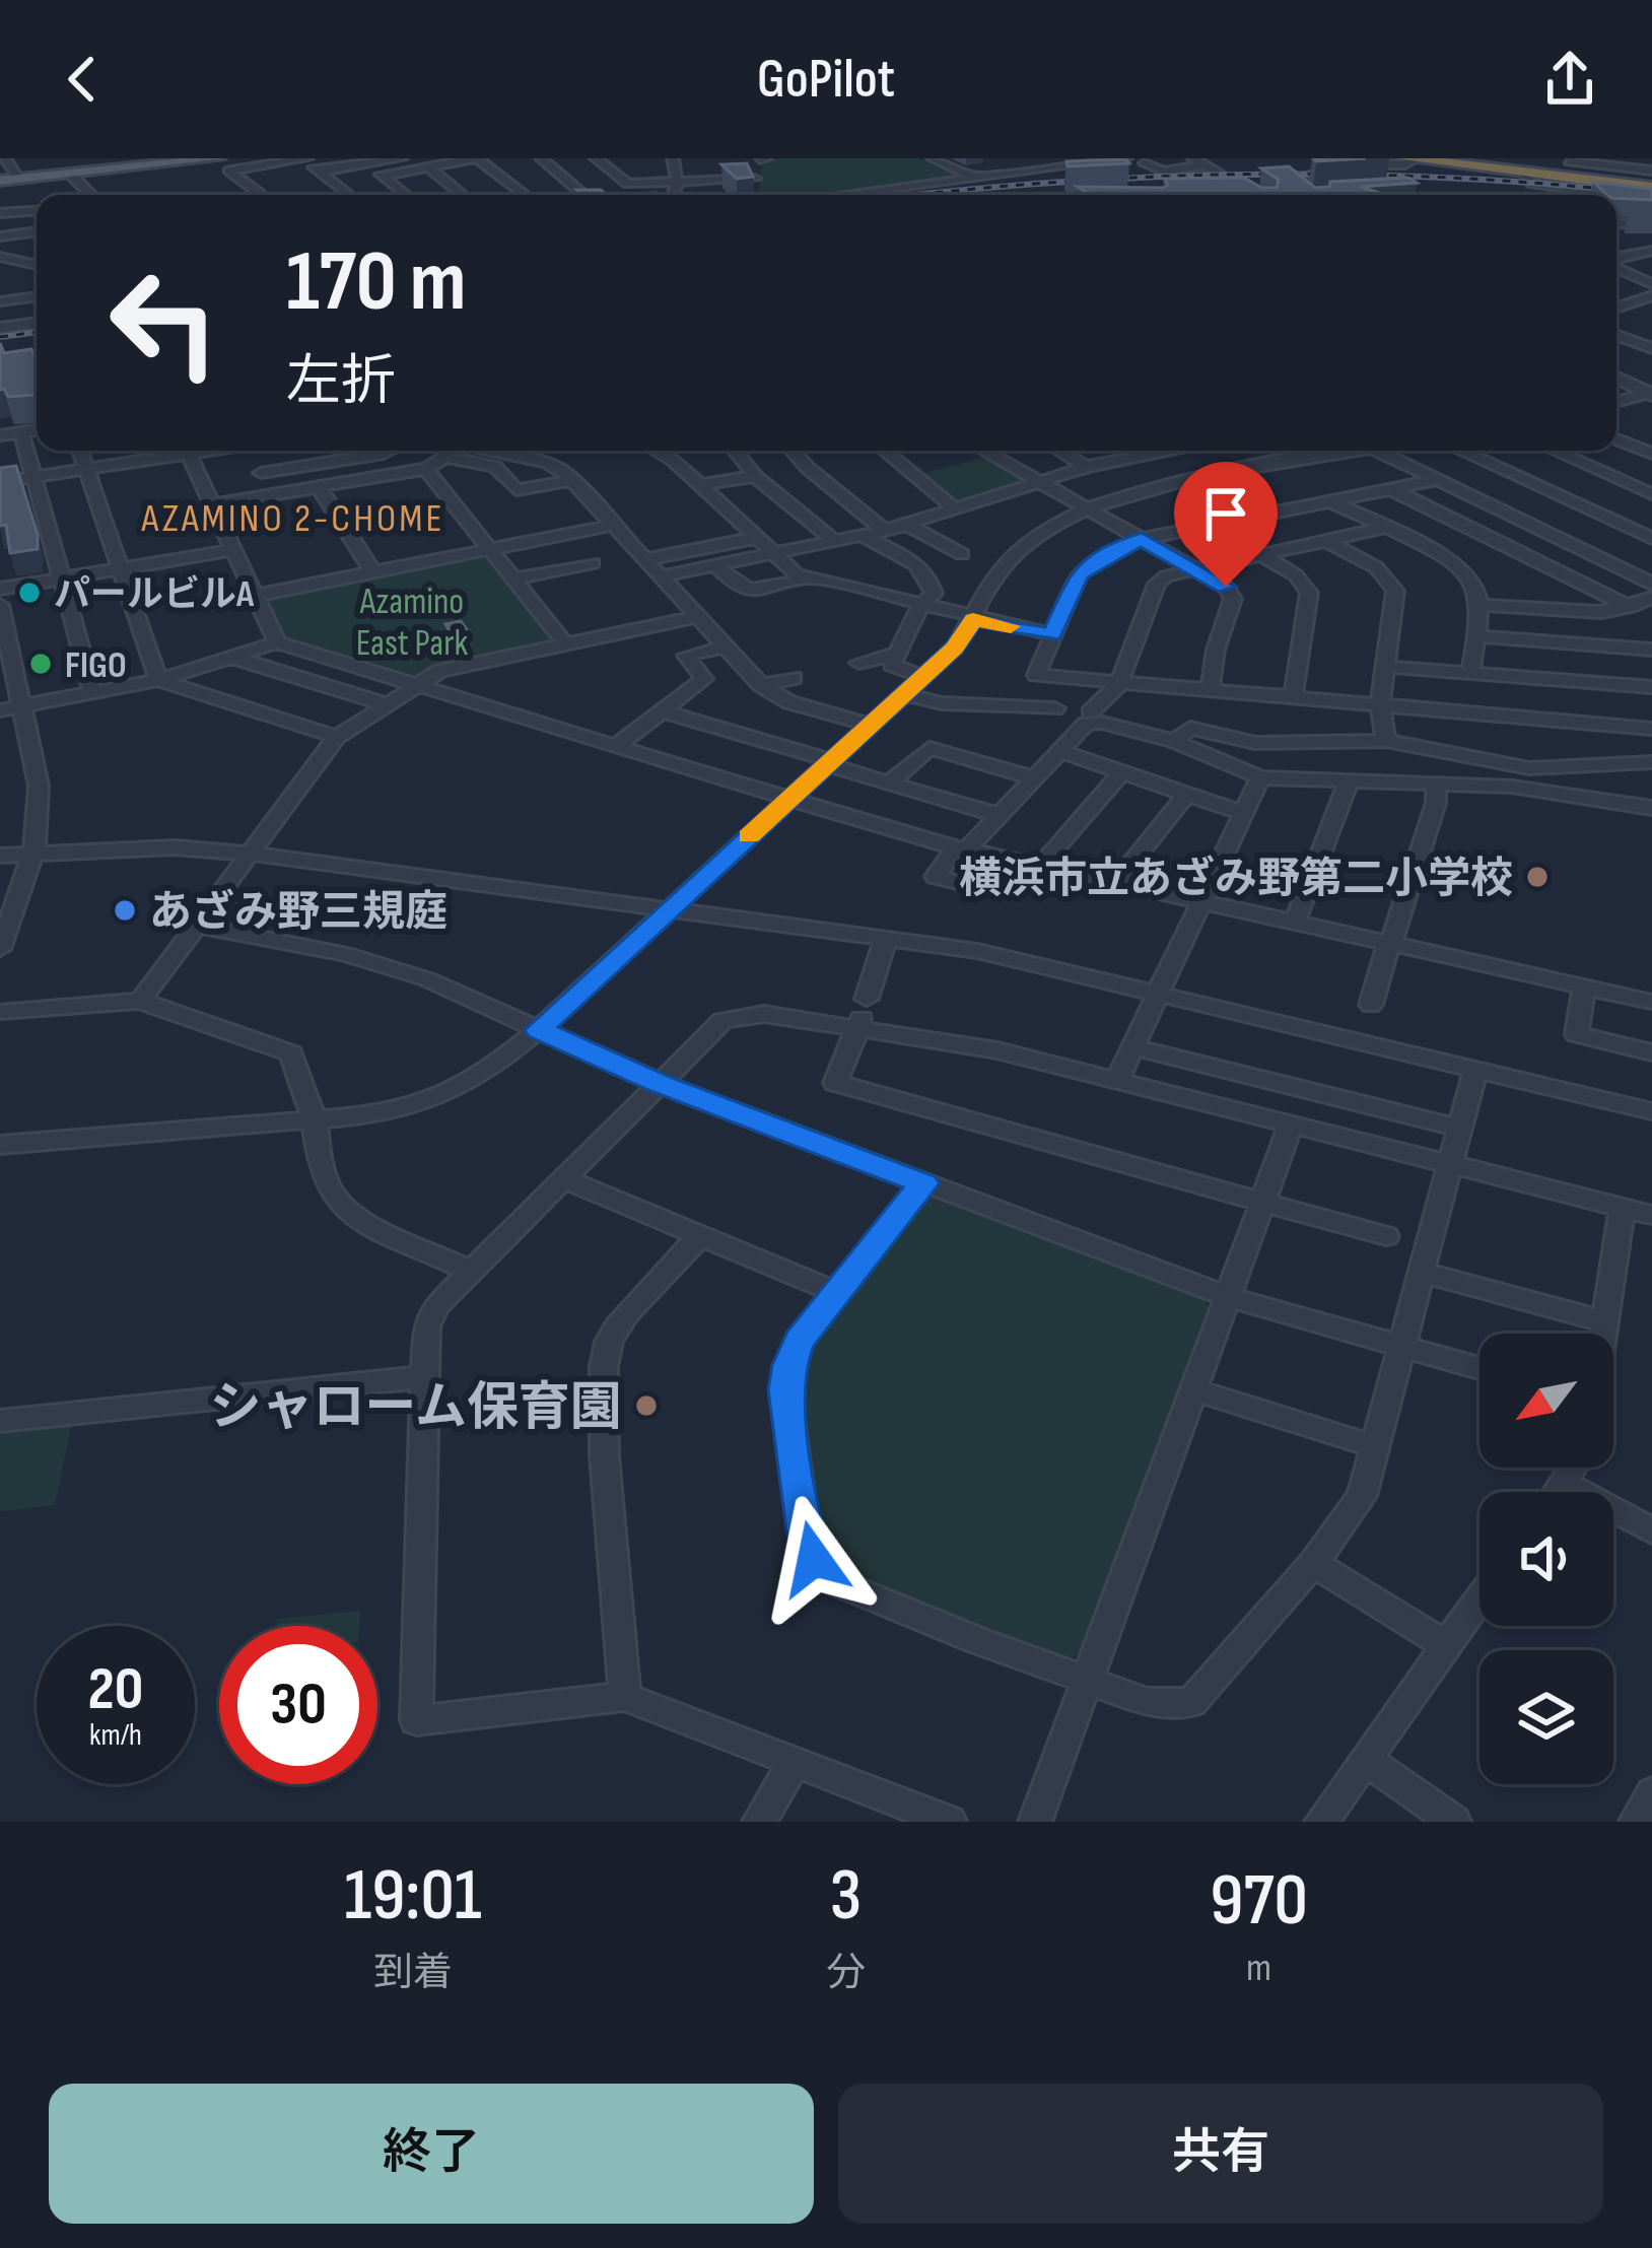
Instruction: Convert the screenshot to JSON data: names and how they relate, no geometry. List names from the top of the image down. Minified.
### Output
{"districts":["AZAMINO 2-CHOME"],"parks":["Azamino East Park"],"places":["パールビルA","FIGO","横浜市立あざみ野第二小学校","あざみ野三規庭","シャローム保育園"],"north":"bottom left","page":{"header":"GoPilot","turn":["170 m","左折"],"speed":"20 km/h","limit":"30","eta":["19:01","到着","3","分","970","m"],"buttons":["終了","共有"]}}
